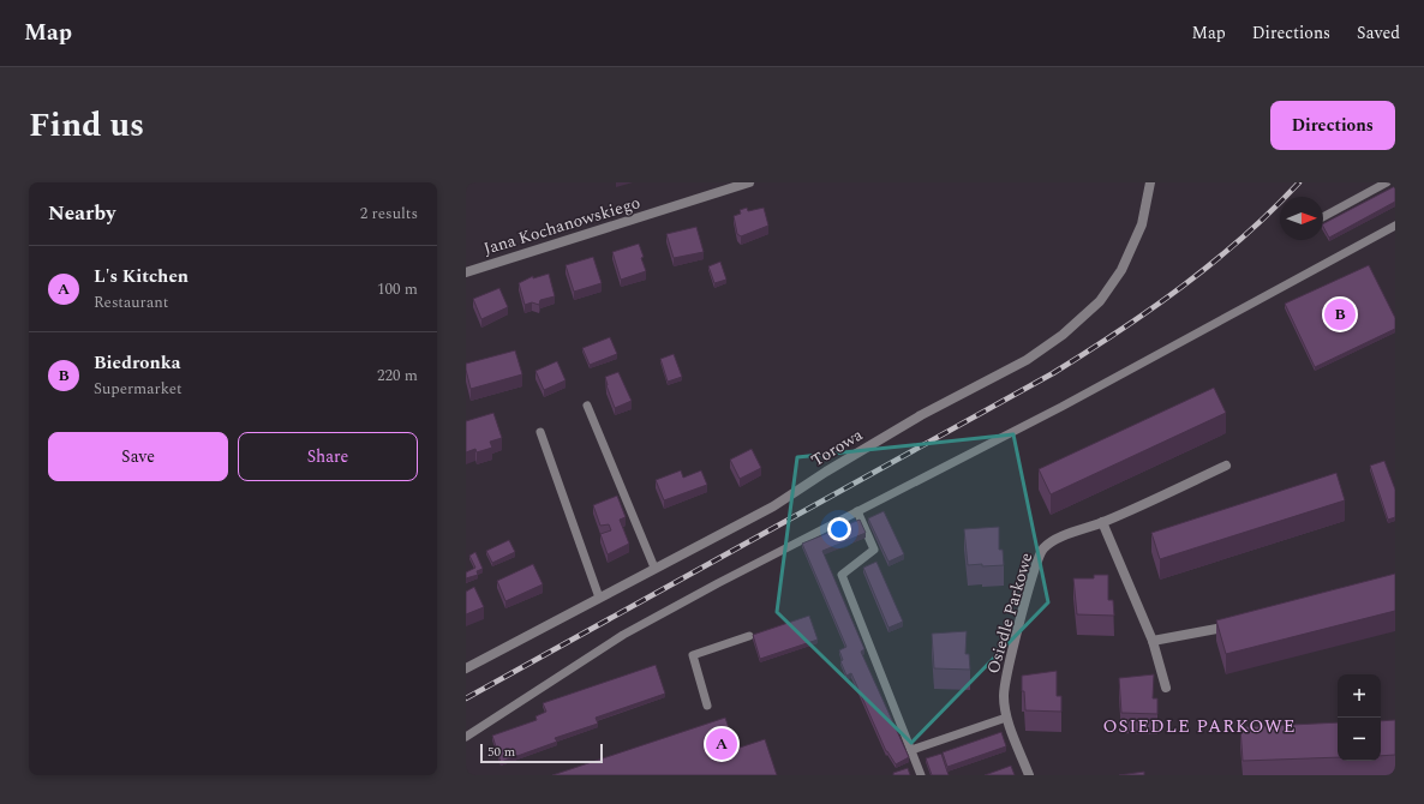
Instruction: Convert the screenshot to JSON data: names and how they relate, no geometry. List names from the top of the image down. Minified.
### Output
{"streets":{"street":["Jana Kochanowskiego","Torowa","Osiedle Parkowe"]},"districts":["OSIEDLE PARKOWE"],"scale_bar":"50 m","north":"right","page":{"header":"Map","nav":["Map","Directions","Saved"],"title":"Find us","buttons":["Directions",["Save","Share"]],"heading":["Nearby","2 results"],"list":[{"mark":"A","name":"L's Kitchen","note":"Restaurant","value":"100 m"},{"mark":"B","name":"Biedronka","note":"Supermarket","value":"220 m"}],"pins":["B","A"],"map_buttons":["+","−"],"scale":"50 m"}}
